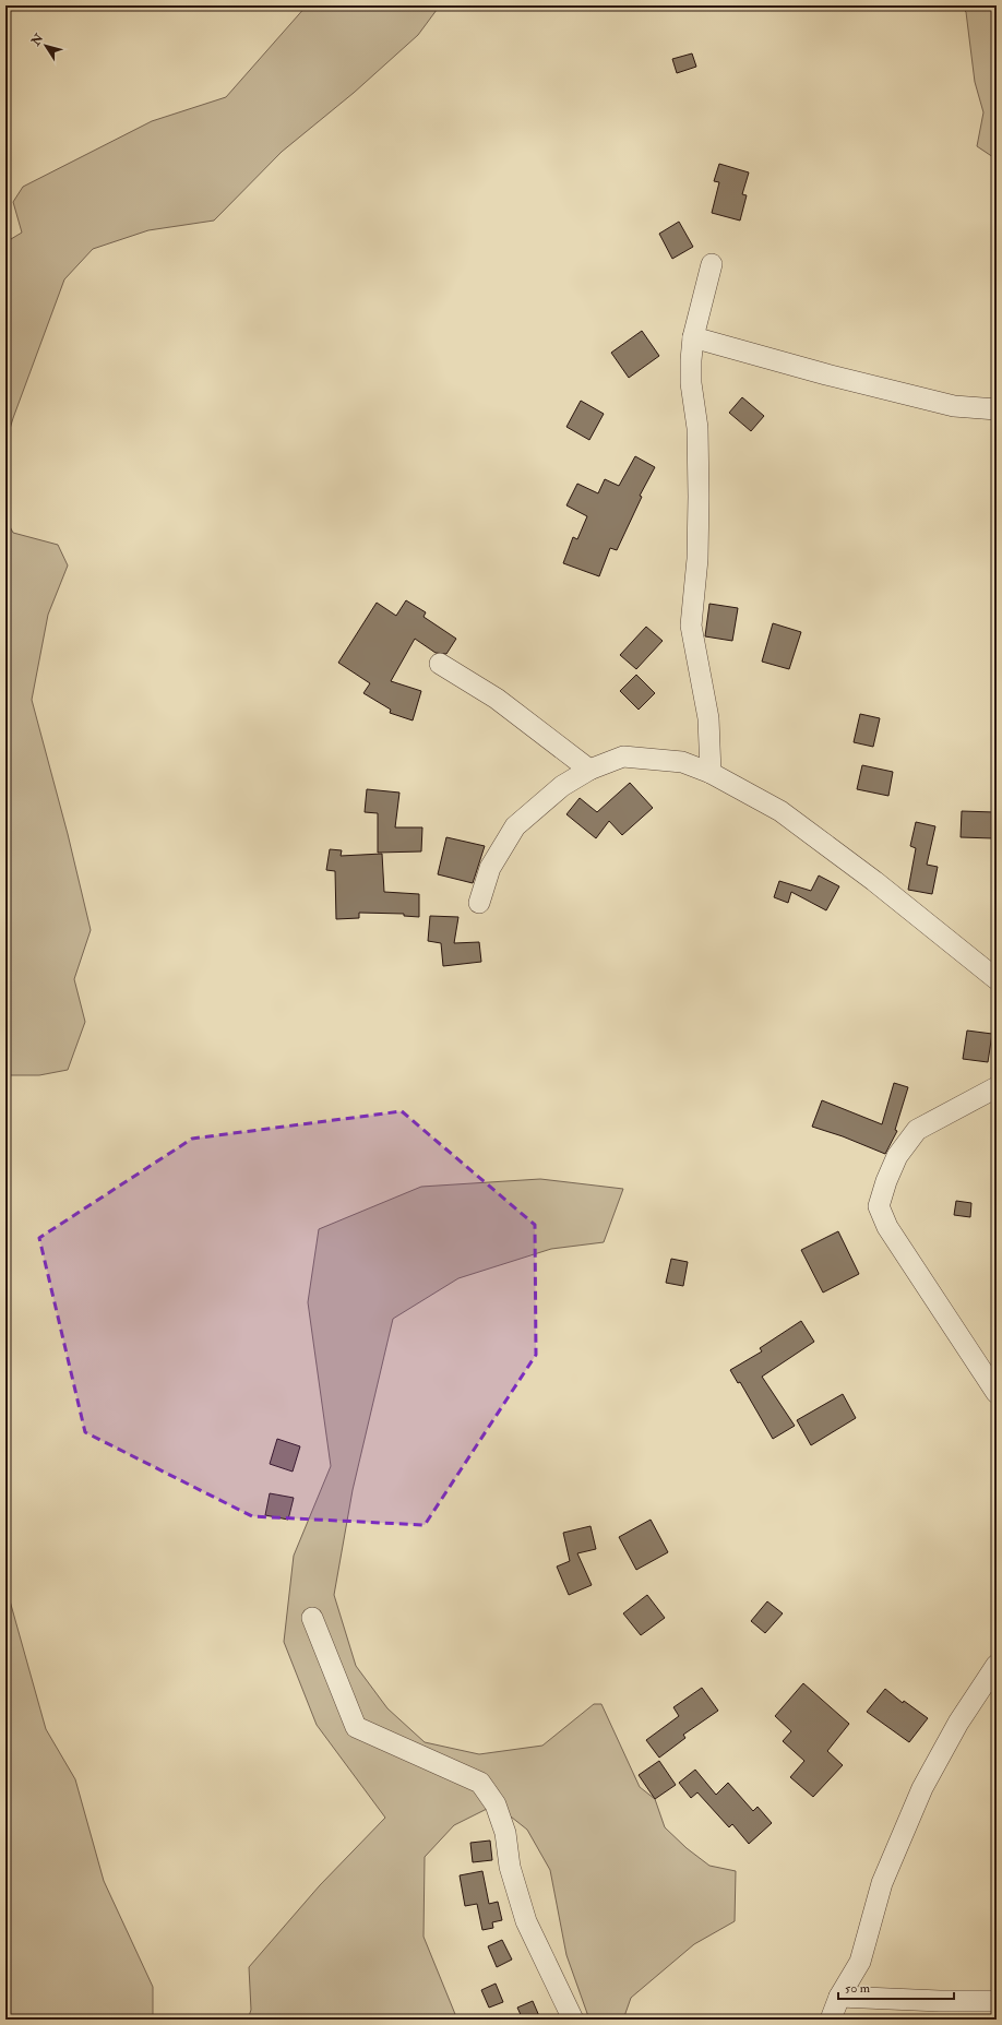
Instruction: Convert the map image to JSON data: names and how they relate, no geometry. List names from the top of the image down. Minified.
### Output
{"scale_bar":"50 m","north":"top left"}
